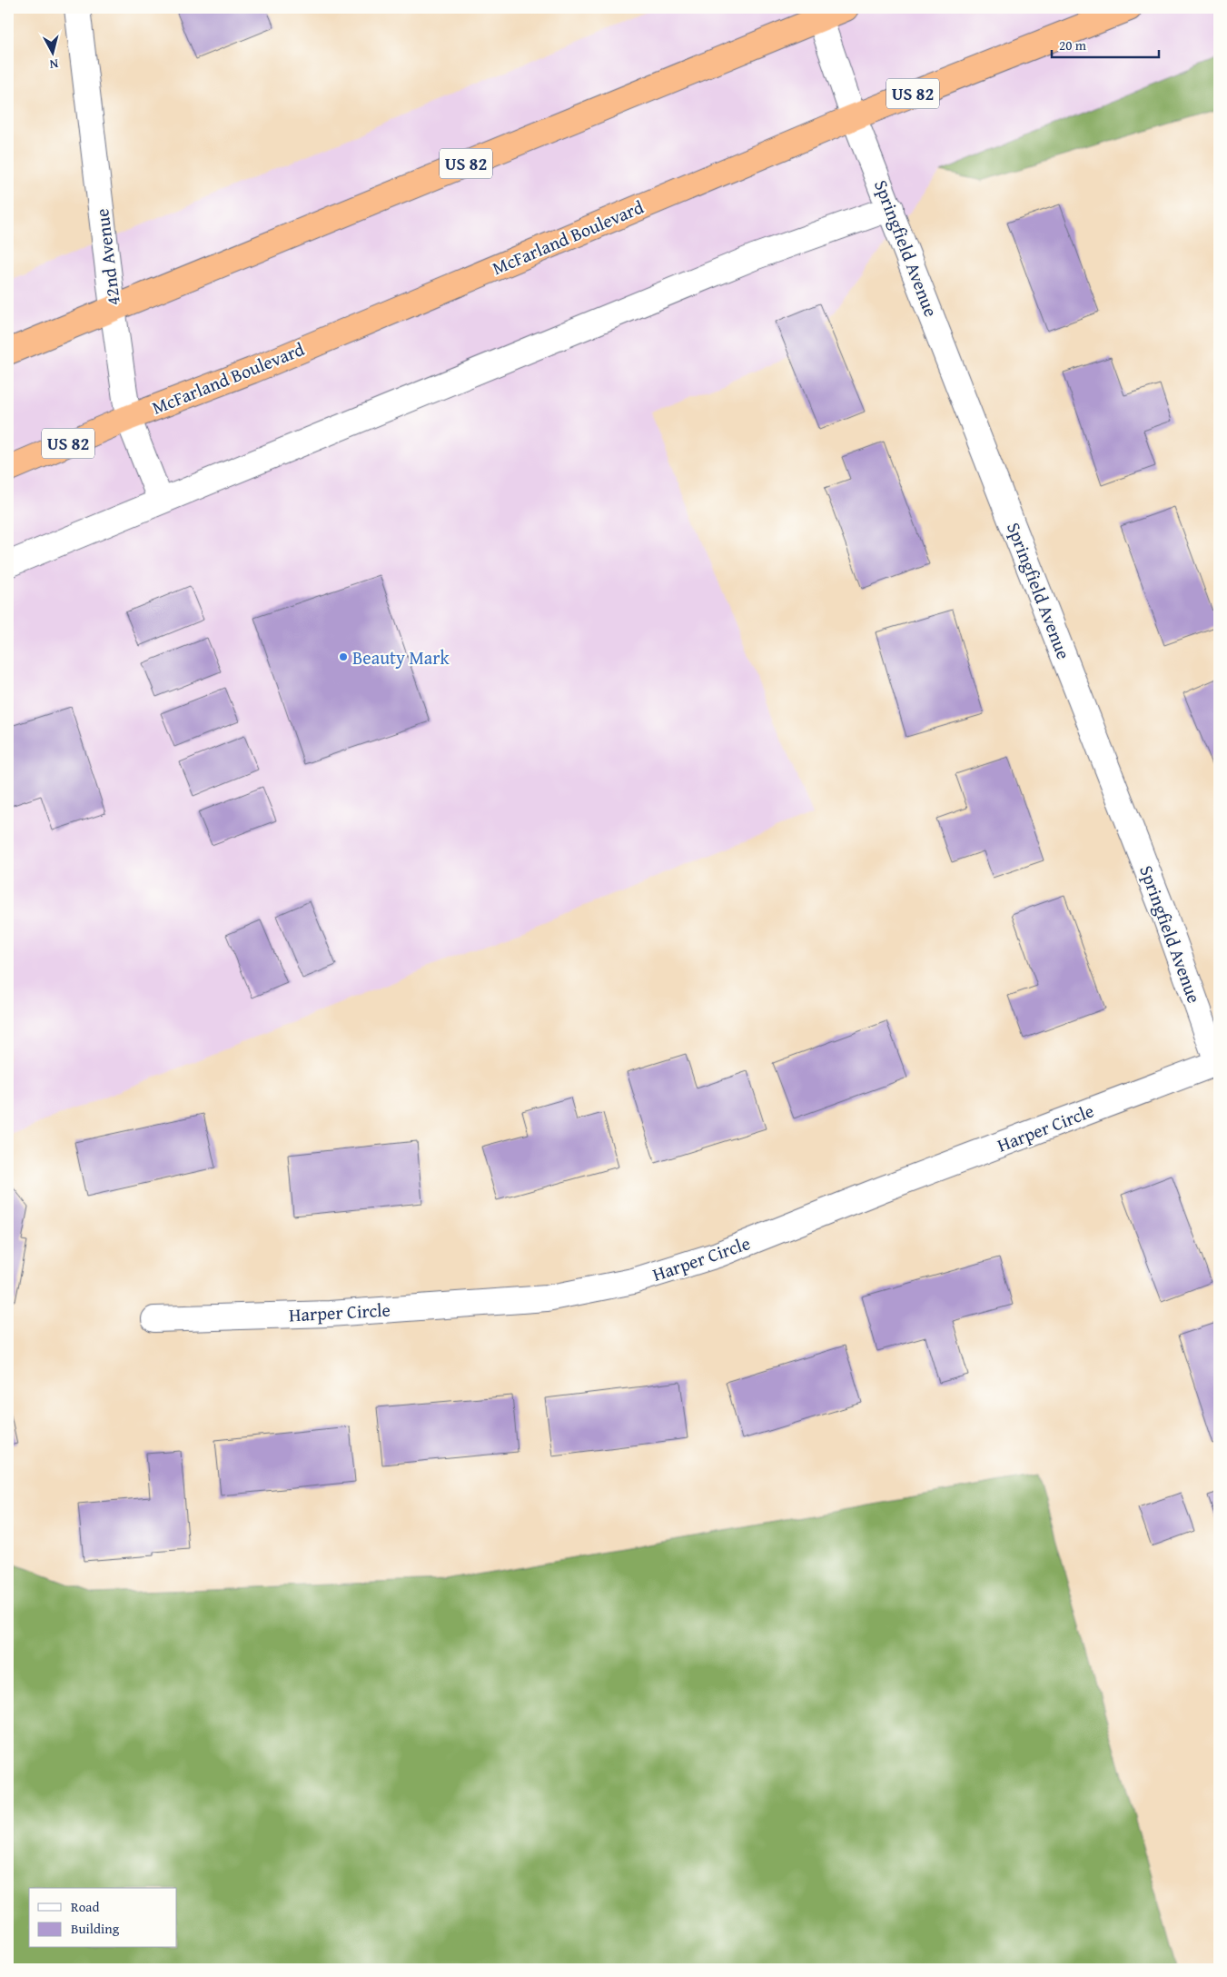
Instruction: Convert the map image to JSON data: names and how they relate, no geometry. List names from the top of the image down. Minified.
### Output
{"streets":{"highway":["US 82","McFarland Boulevard"],"street":["Springfield Avenue","42nd Avenue","Harper Circle"]},"crossings":[["US 82","Springfield Avenue"],["US 82","42nd Avenue"],["McFarland Boulevard","Springfield Avenue"],["McFarland Boulevard","42nd Avenue"],["Springfield Avenue","Harper Circle"]],"places":["Beauty Mark"],"legend":["Road","Building"],"scale_bar":"20 m","north":"bottom"}
